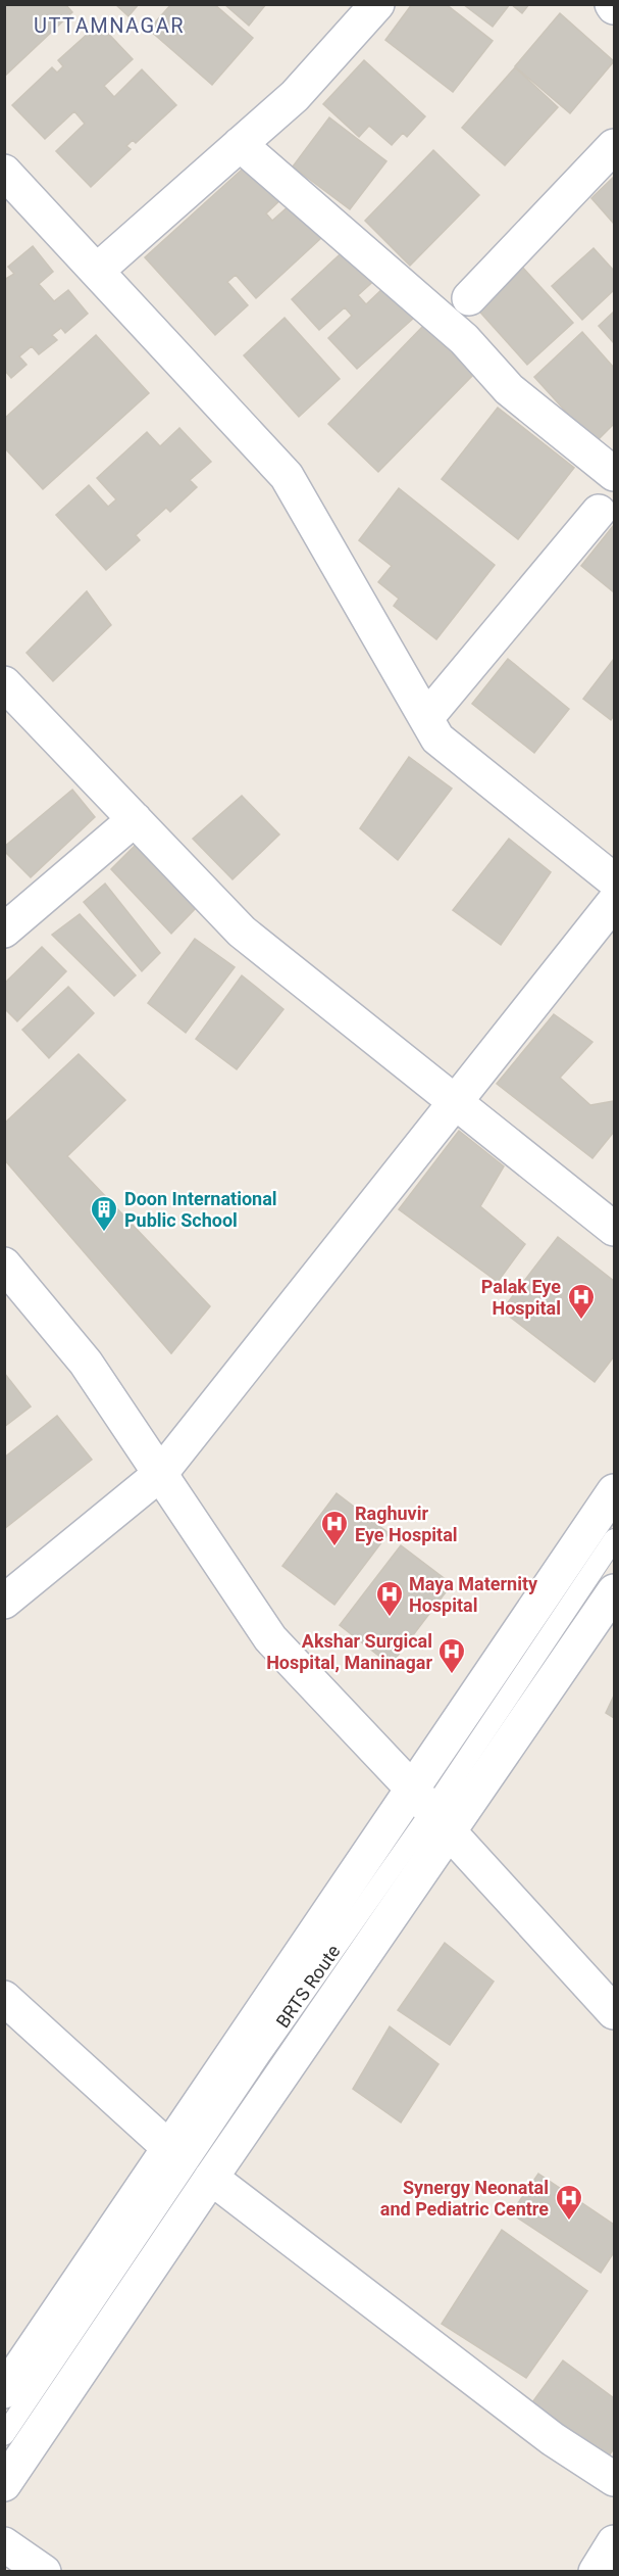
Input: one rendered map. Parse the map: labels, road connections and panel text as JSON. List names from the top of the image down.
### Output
{
  "streets": {
    "lane": ["BRTS Route"]
  },
  "districts": ["UTTAMNAGAR"],
  "places": {
    "building": ["Doon International Public School"],
    "hospital": [
      "Palak Eye Hospital",
      "Raghuvir Eye Hospital",
      "Maya Maternity Hospital",
      "Akshar Surgical Hospital, Maninagar",
      "Synergy Neonatal and Pediatric Centre"
    ]
  }
}
